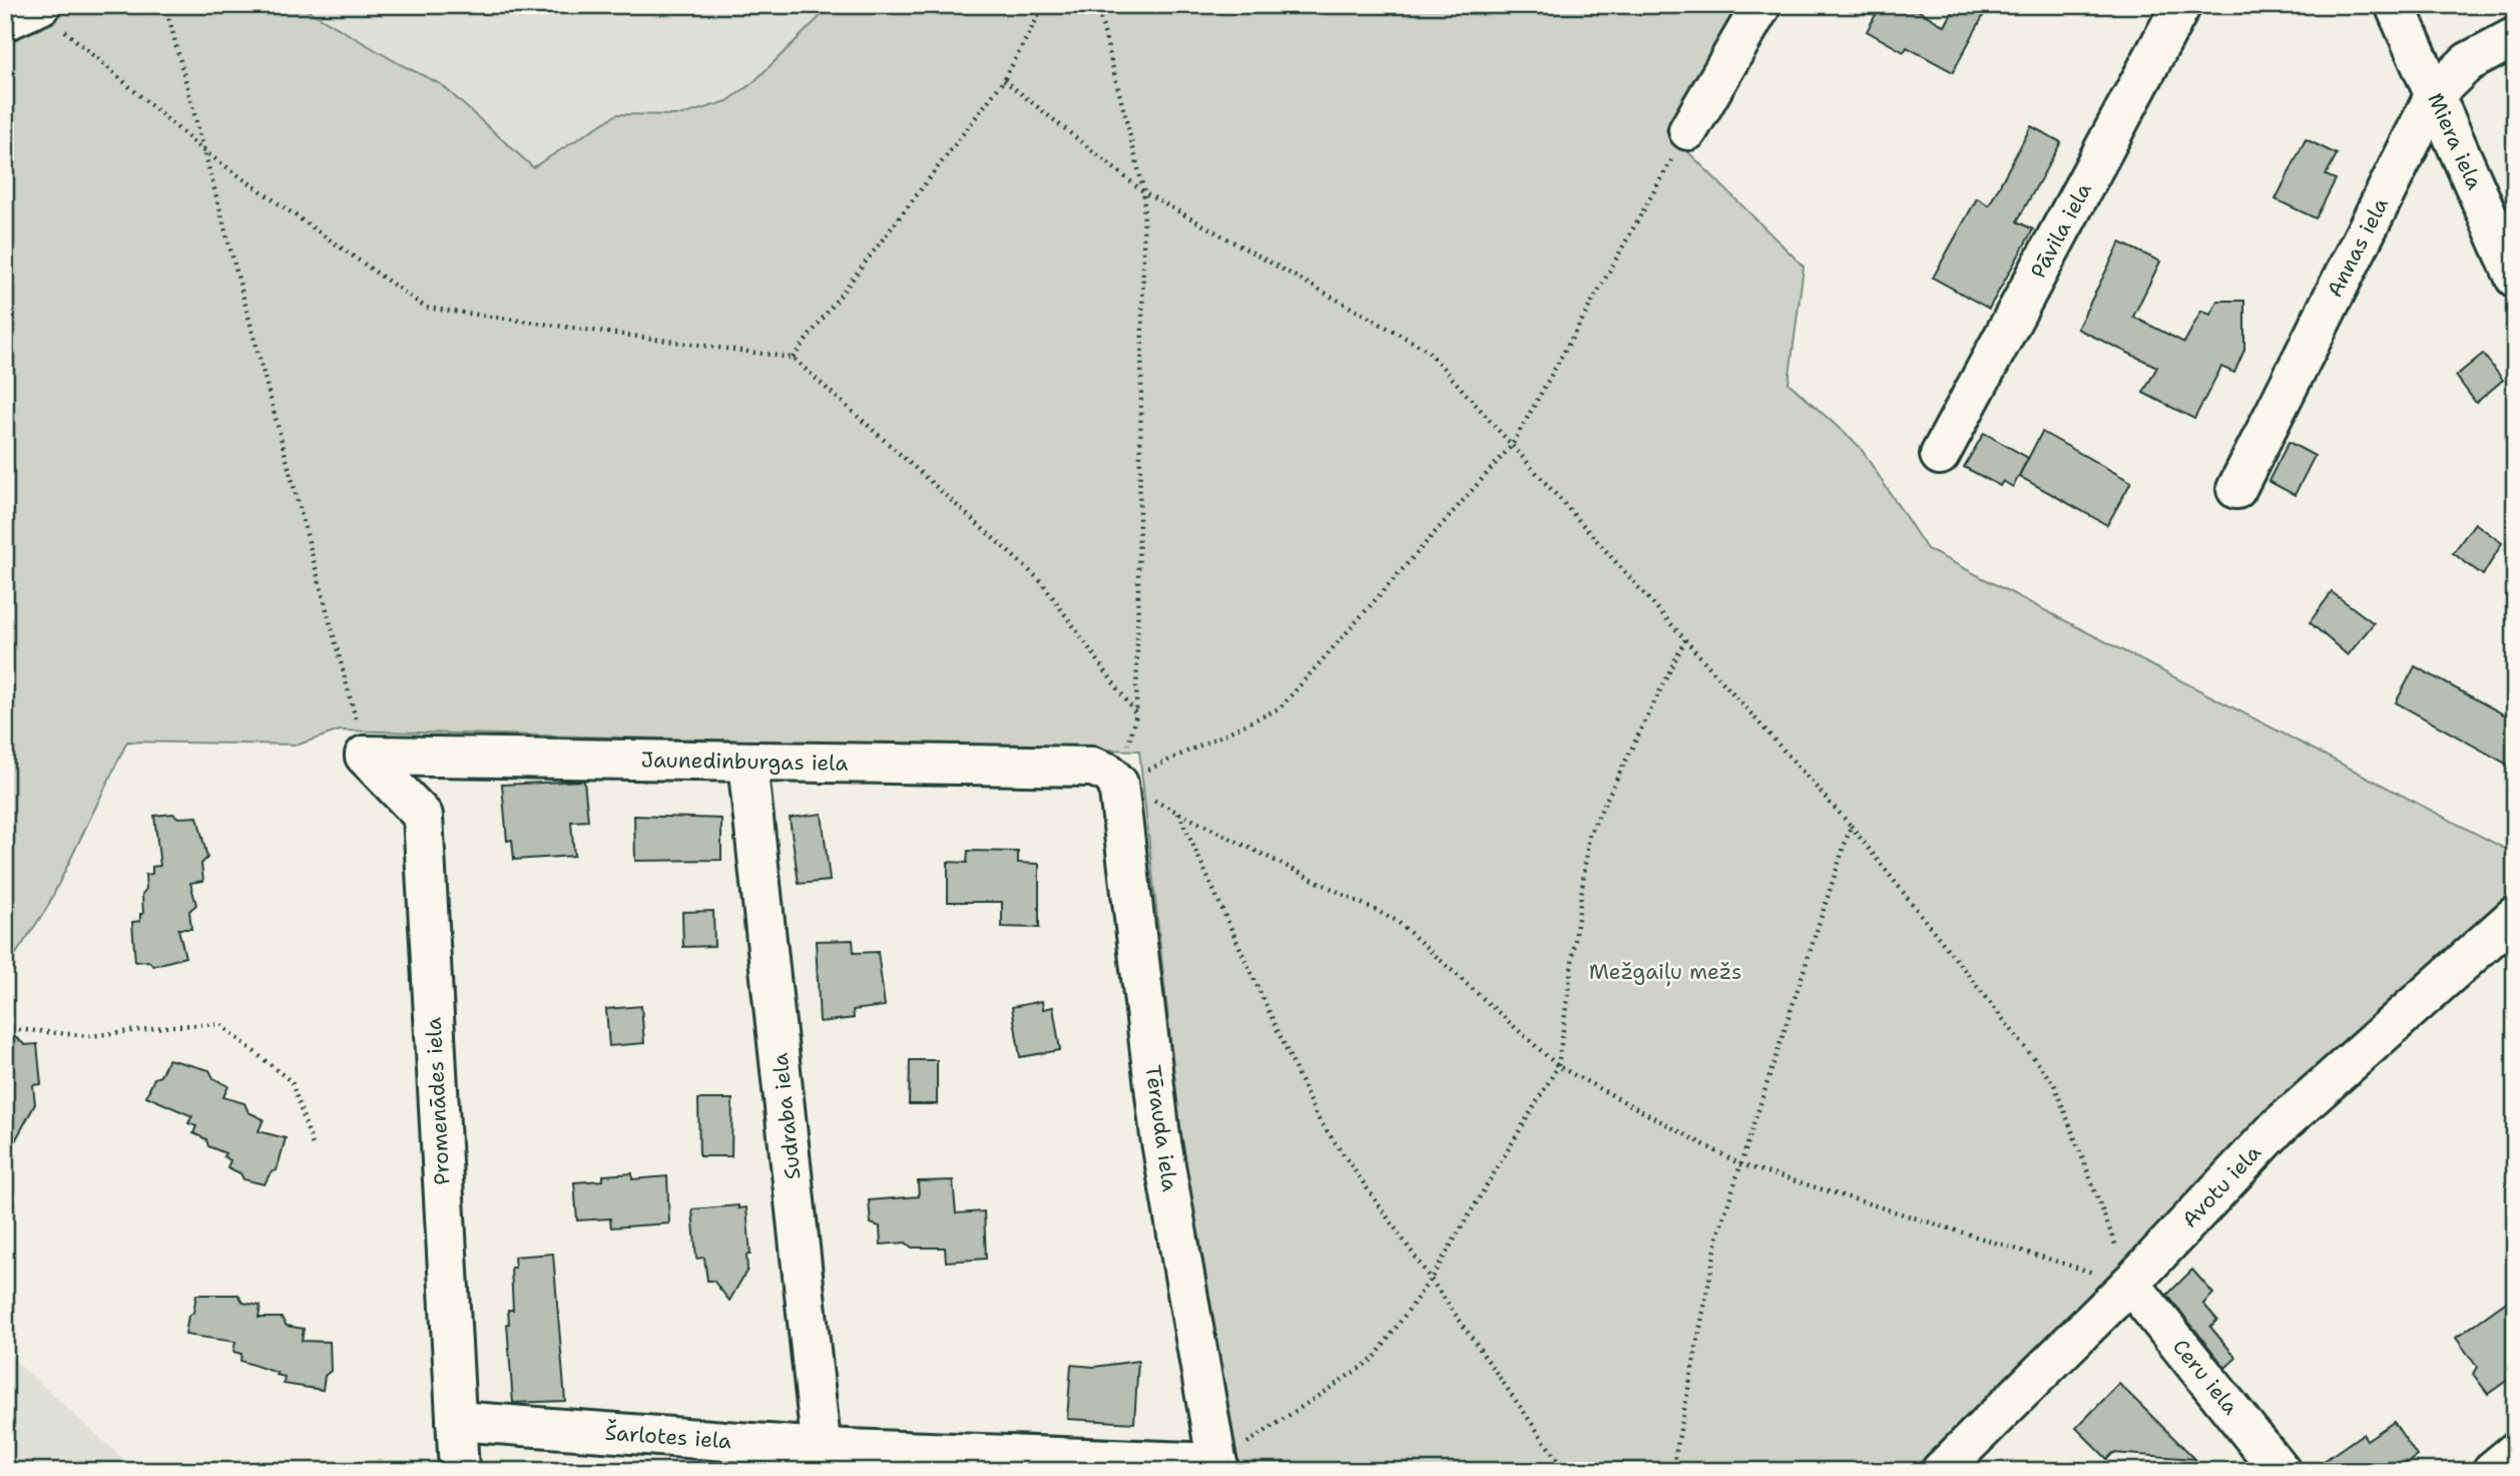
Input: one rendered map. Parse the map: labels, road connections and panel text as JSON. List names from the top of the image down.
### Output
{
  "streets": {
    "street": [
      "Miera iela",
      "Pāvila iela",
      "Annas iela",
      "Jaunedinburgas iela",
      "Promenādes iela",
      "Sudraba iela",
      "Tērauda iela",
      "Avotu iela",
      "Ceru iela",
      "Šarlotes iela"
    ]
  },
  "crossings": [
    ["Miera iela", "Annas iela"],
    ["Jaunedinburgas iela", "Promenādes iela"],
    ["Jaunedinburgas iela", "Sudraba iela"],
    ["Jaunedinburgas iela", "Tērauda iela"],
    ["Promenādes iela", "Šarlotes iela"],
    ["Sudraba iela", "Šarlotes iela"],
    ["Tērauda iela", "Šarlotes iela"],
    ["Avotu iela", "Ceru iela"]
  ],
  "parks": ["Mežgaiļu mežs"]
}
